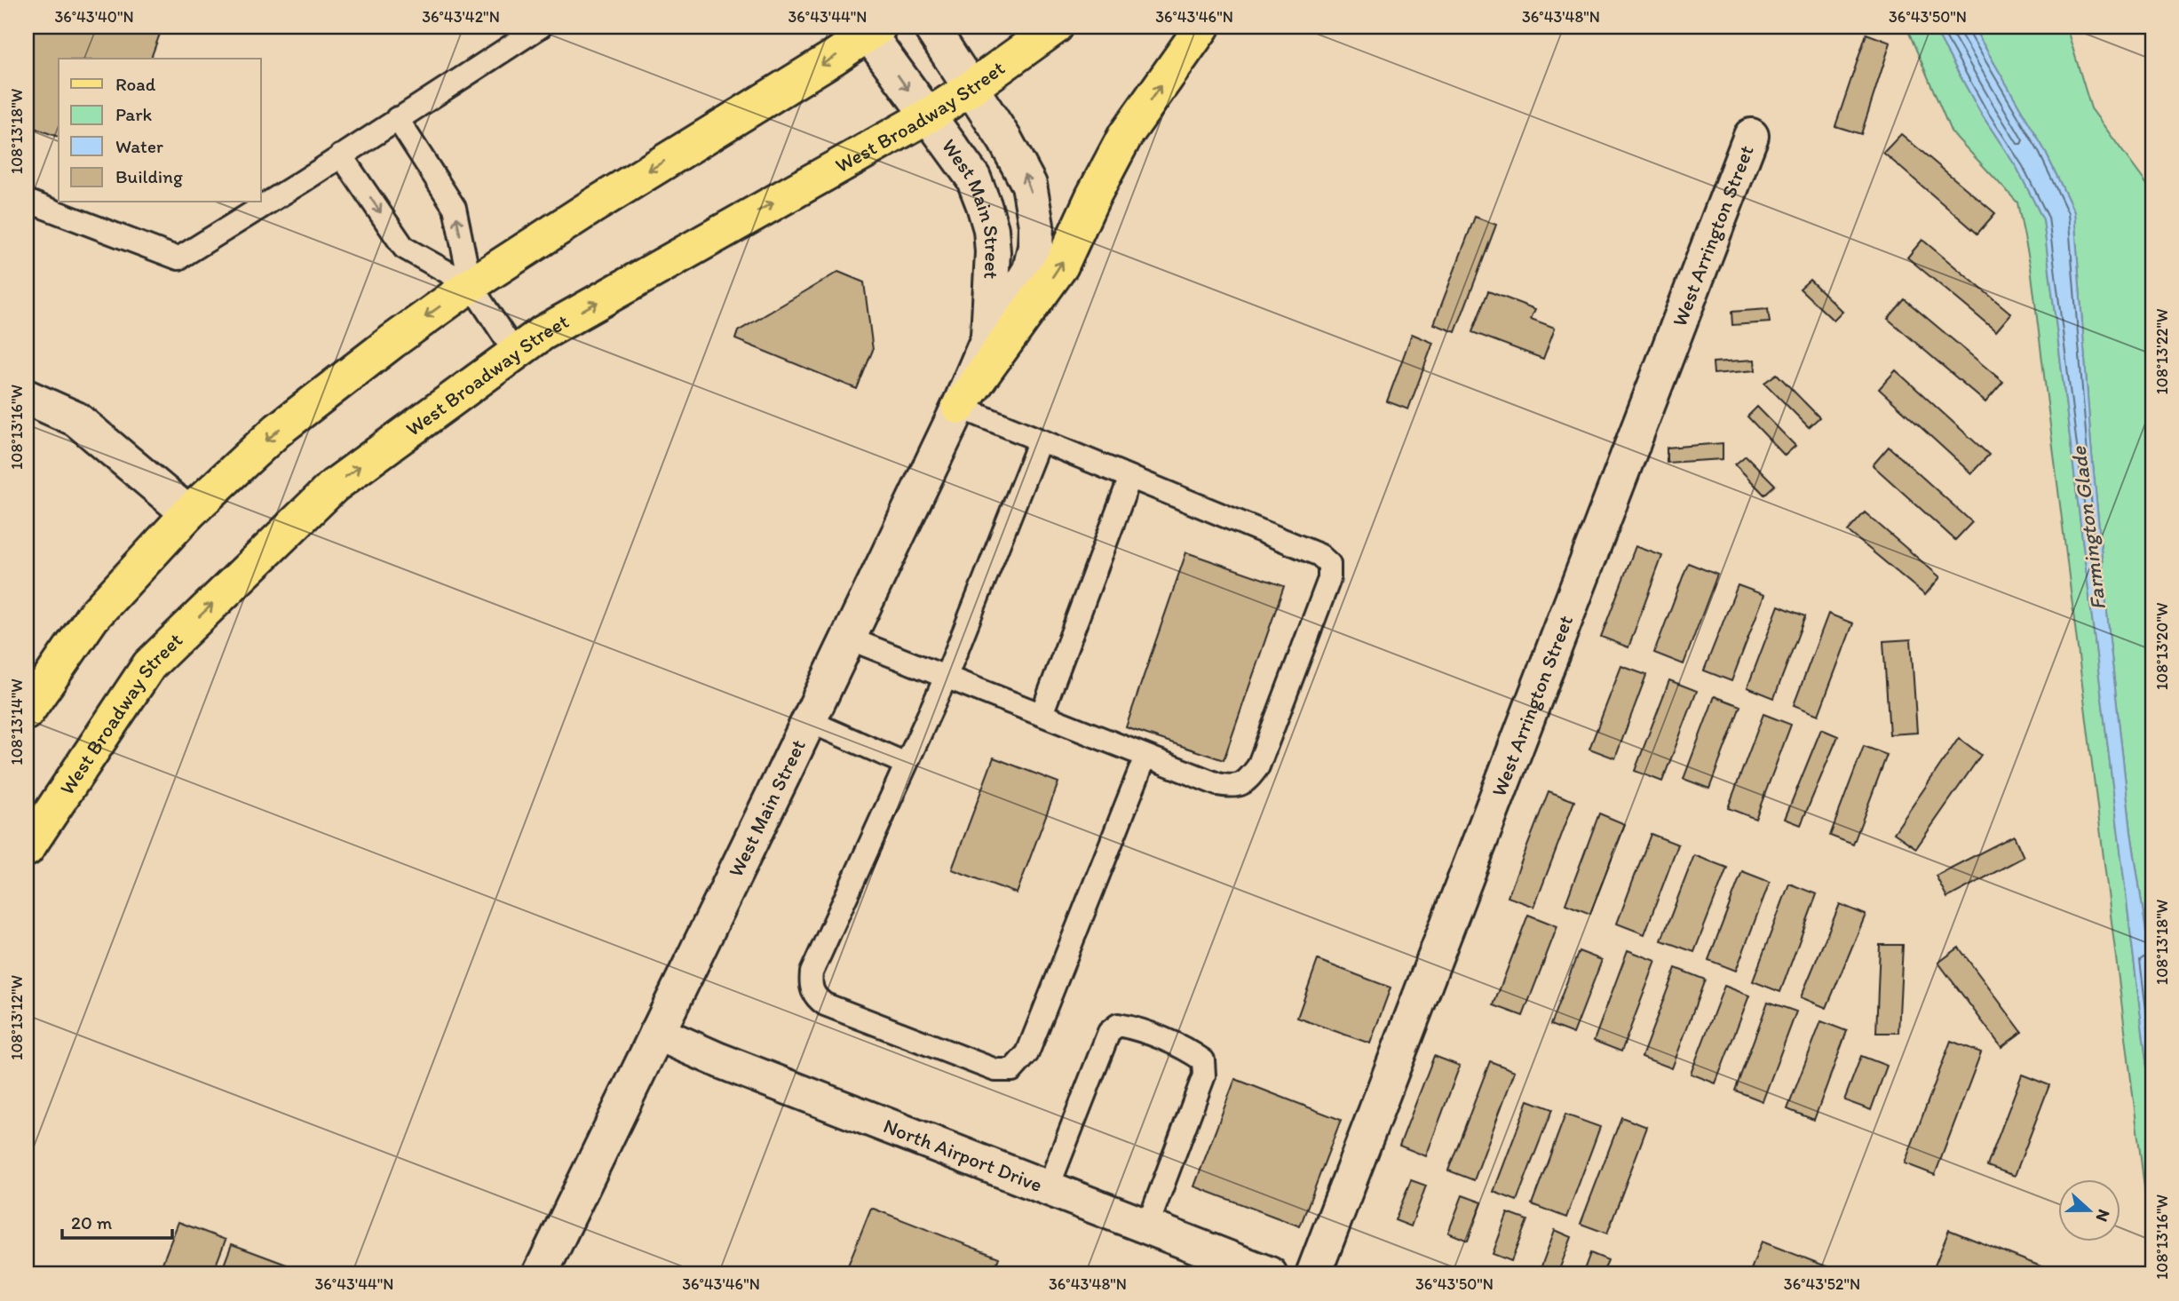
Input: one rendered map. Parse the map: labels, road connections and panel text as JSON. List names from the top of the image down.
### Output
{
  "streets": {
    "main road": [
      "West Broadway Street",
      "West Main Street",
      "West Arrington Street",
      "North Airport Drive"
    ]
  },
  "crossings": [
    ["West Broadway Street", "West Main Street"],
    ["West Main Street", "North Airport Drive"]
  ],
  "water": ["Farmington Glade"],
  "legend": [
    "Road",
    "Park",
    "Water",
    "Building"
  ],
  "scale_bar": "20 m",
  "north": "right",
  "coordinates": [
    "36°43'40\"N",
    "36°43'42\"N",
    "36°43'44\"N",
    "36°43'46\"N",
    "36°43'48\"N",
    "36°43'50\"N",
    "108°13'18\"W",
    "108°13'22\"W",
    "108°13'16\"W",
    "108°13'20\"W",
    "108°13'14\"W",
    "108°13'12\"W",
    "36°43'52\"N"
  ]
}
